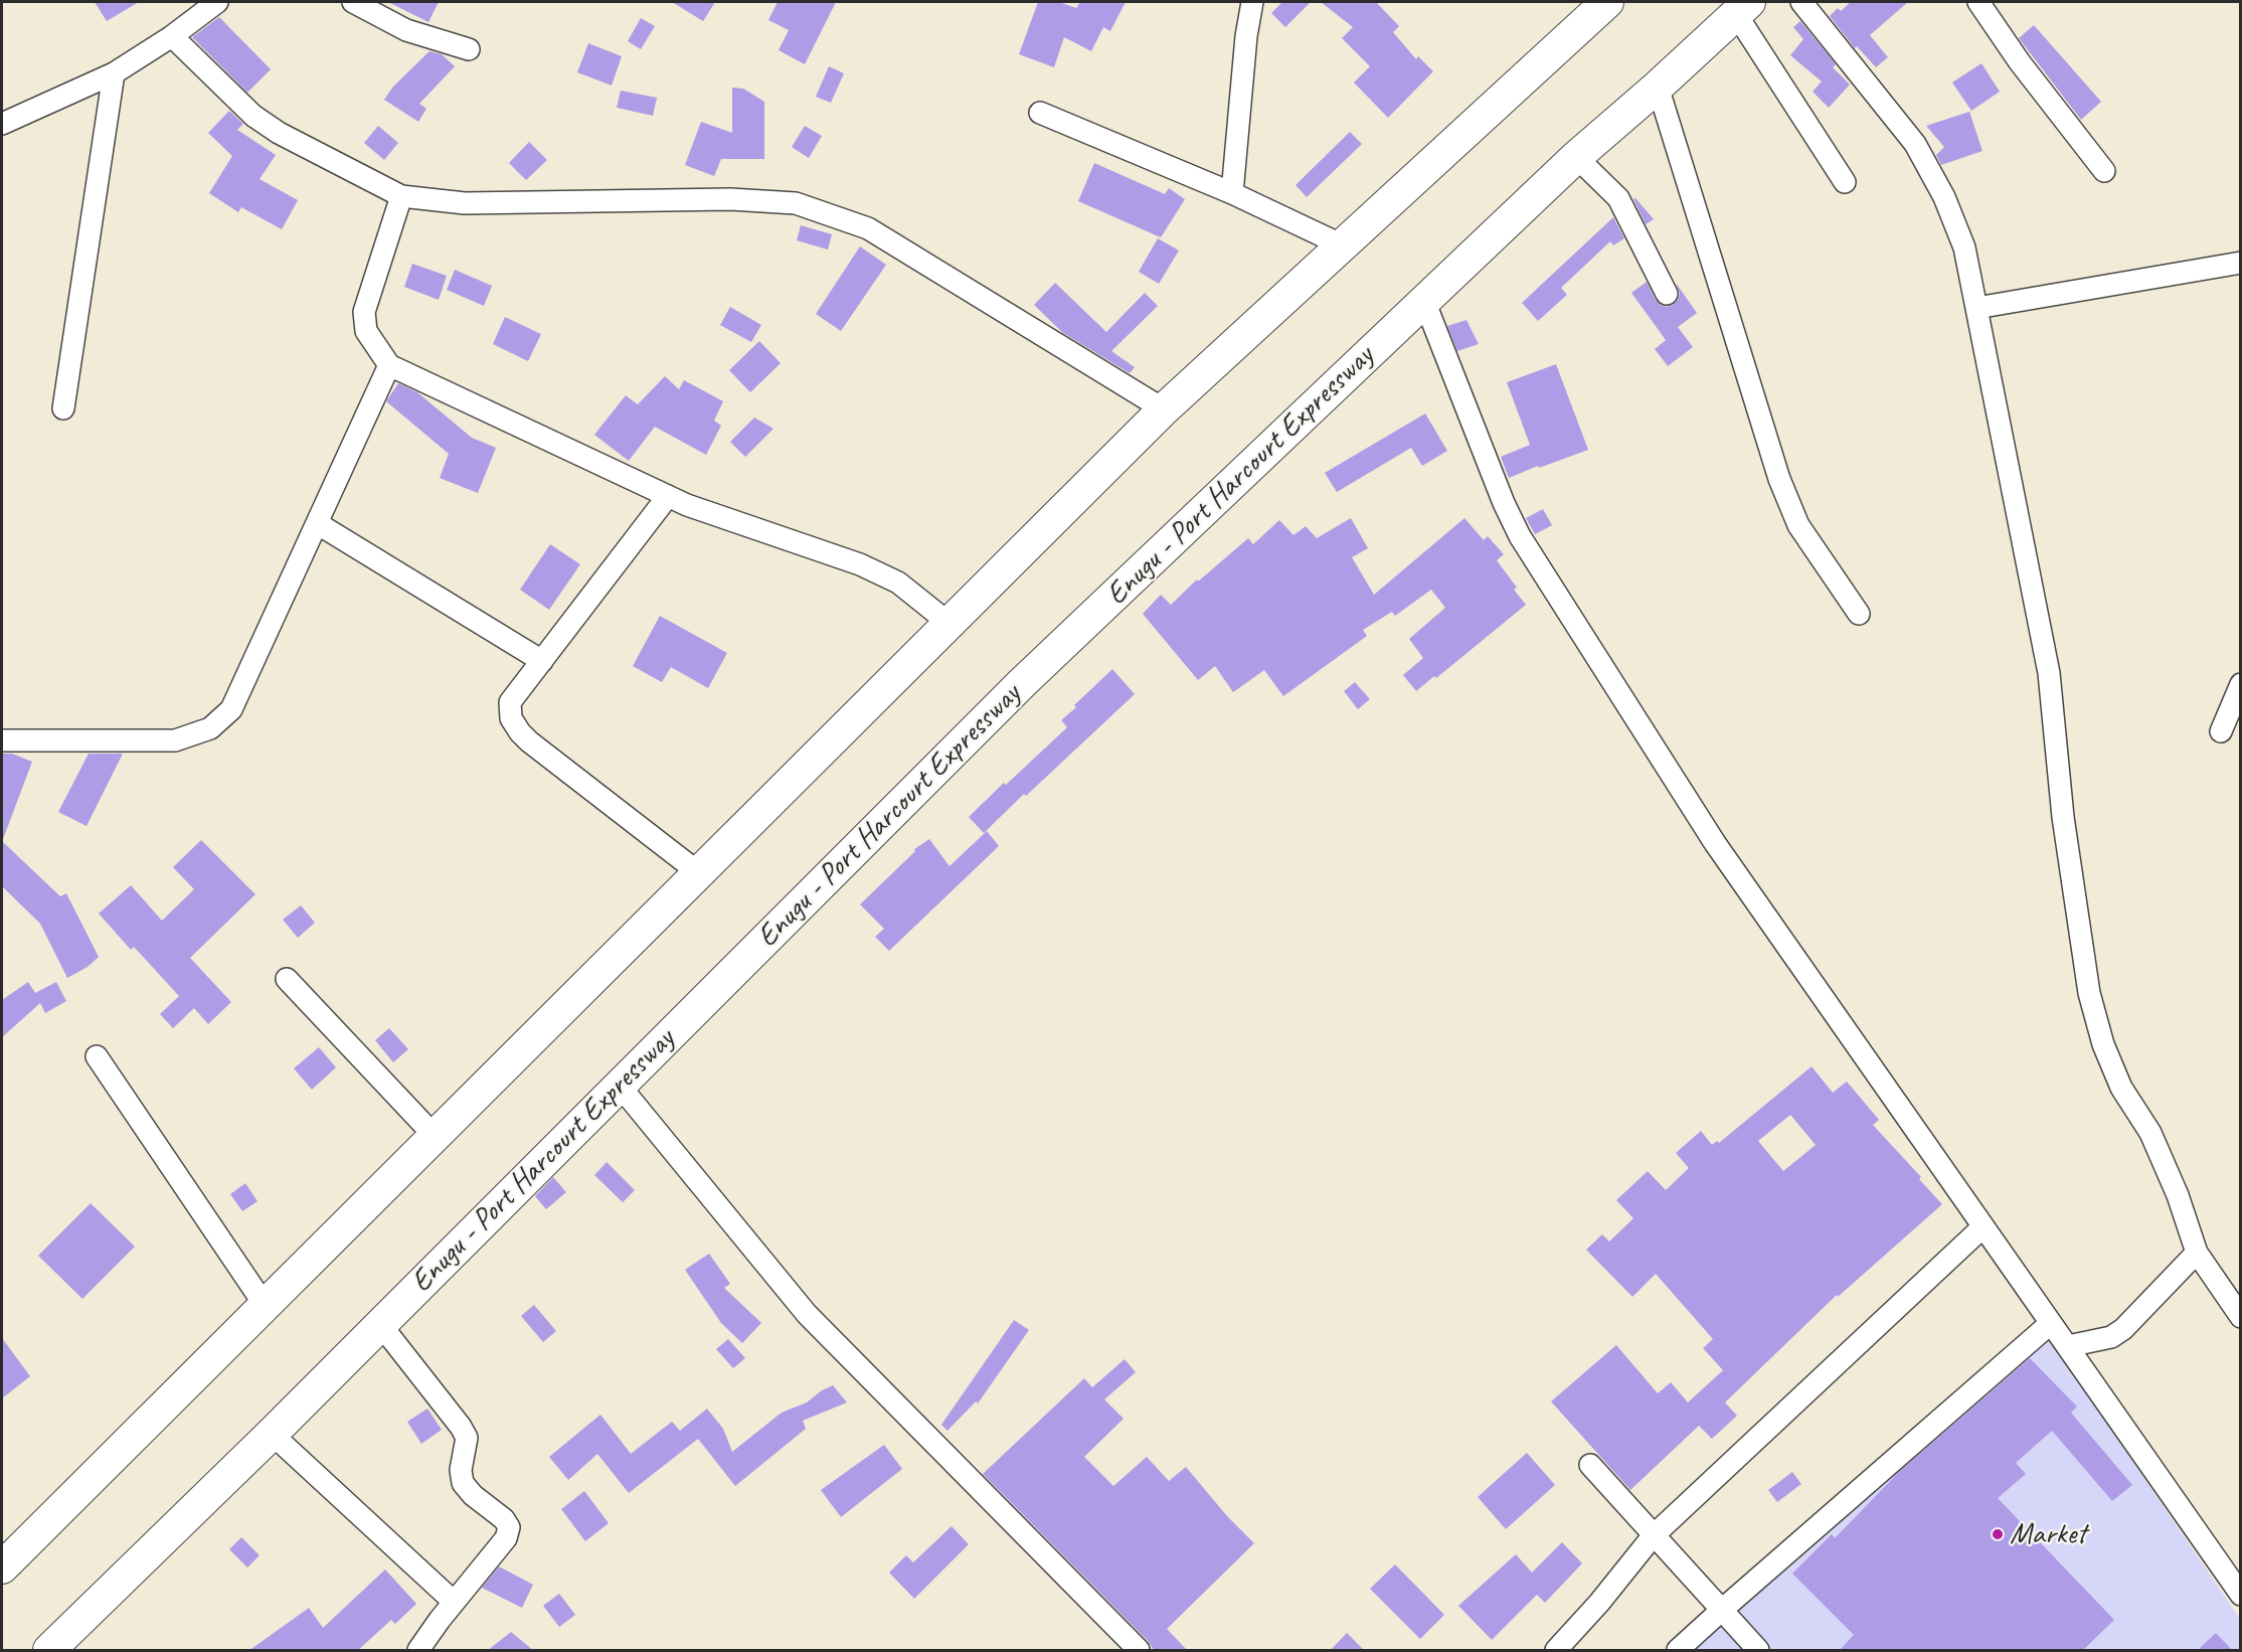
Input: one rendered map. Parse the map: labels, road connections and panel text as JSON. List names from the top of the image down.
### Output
{
  "streets": {
    "highway": ["Enugu - Port Harcourt Expressway"]
  },
  "places": ["Market"]
}
